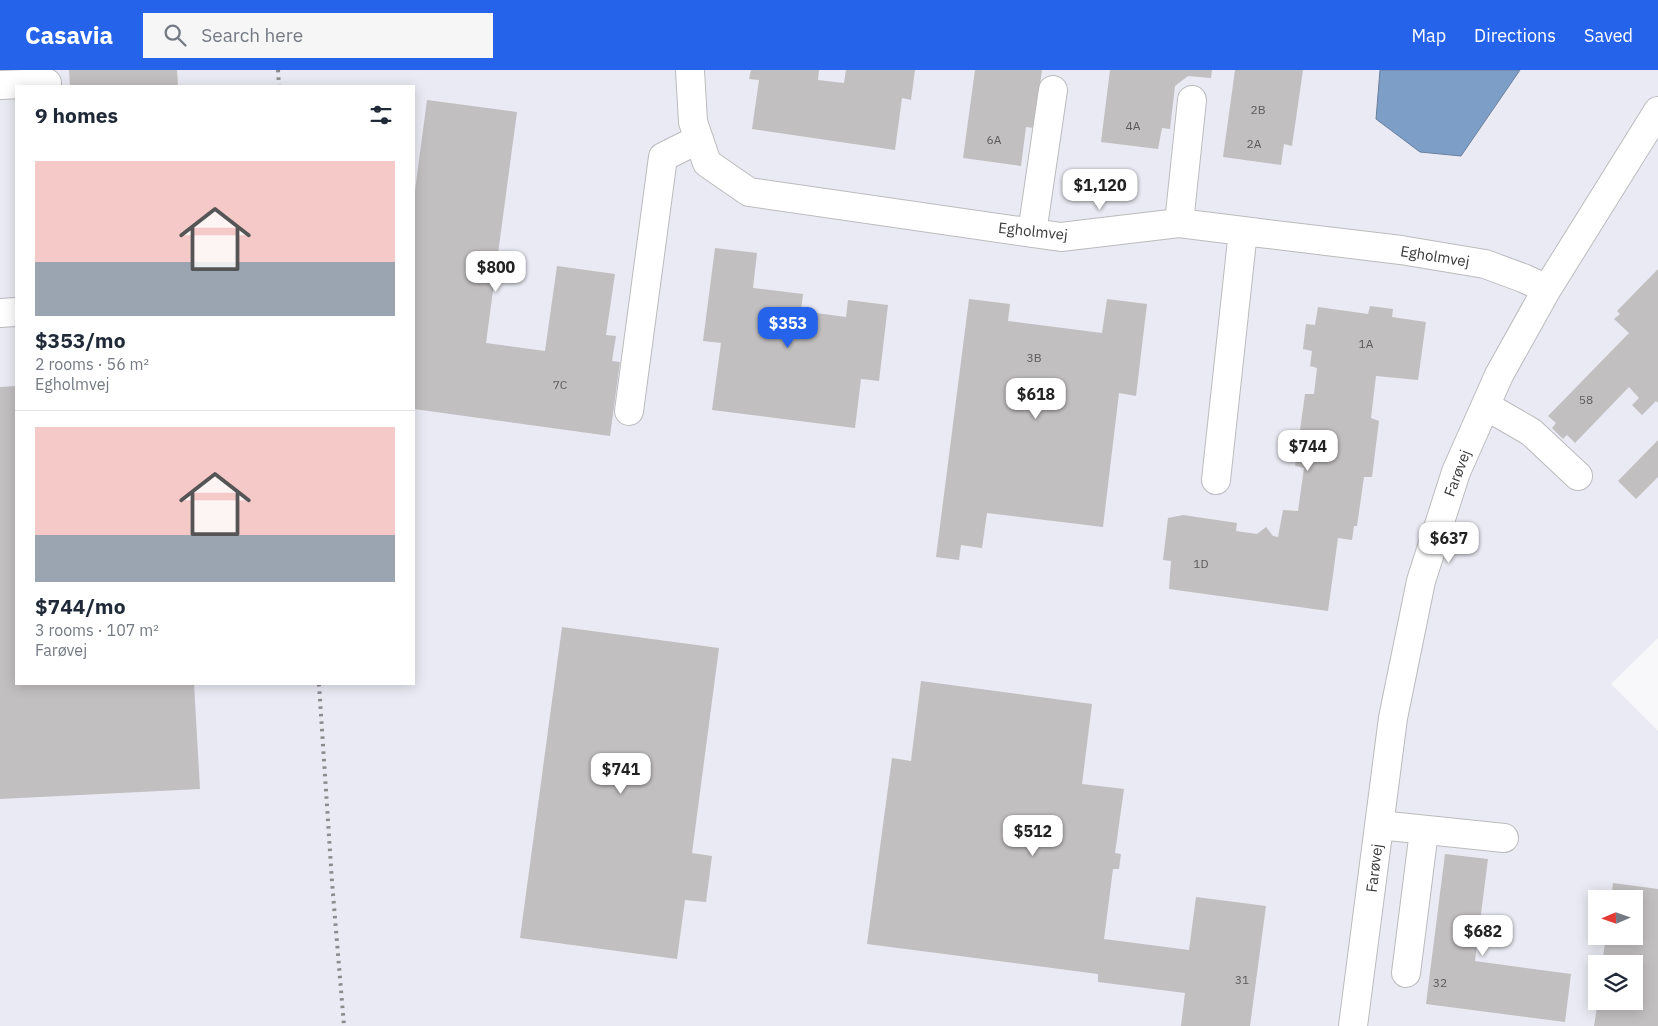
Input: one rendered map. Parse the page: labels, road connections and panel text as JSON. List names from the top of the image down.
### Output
{
  "streets": {
    "street": ["Egholmvej", "Farøvej"]
  },
  "crossings": [
    ["Egholmvej", "Farøvej"]
  ],
  "house_numbers": [
    "2B",
    "4A",
    "6A",
    "2A",
    "1A",
    "3B",
    "7C",
    "58",
    "1D",
    "31",
    "32"
  ],
  "north": "left",
  "page": {
    "header": "Casavia",
    "search": "Search here",
    "nav": ["Map", "Directions", "Saved"],
    "heading": "9 homes",
    "list": [
      {
        "name": "$353/mo",
        "note": "2 rooms · 56 m² · Egholmvej"
      },
      {
        "name": "$744/mo",
        "note": "3 rooms · 107 m² · Farøvej"
      }
    ],
    "price": [
      "$1,120",
      "$800",
      "$353",
      "$618",
      "$744",
      "$637",
      "$741",
      "$512",
      "$682"
    ]
  }
}
